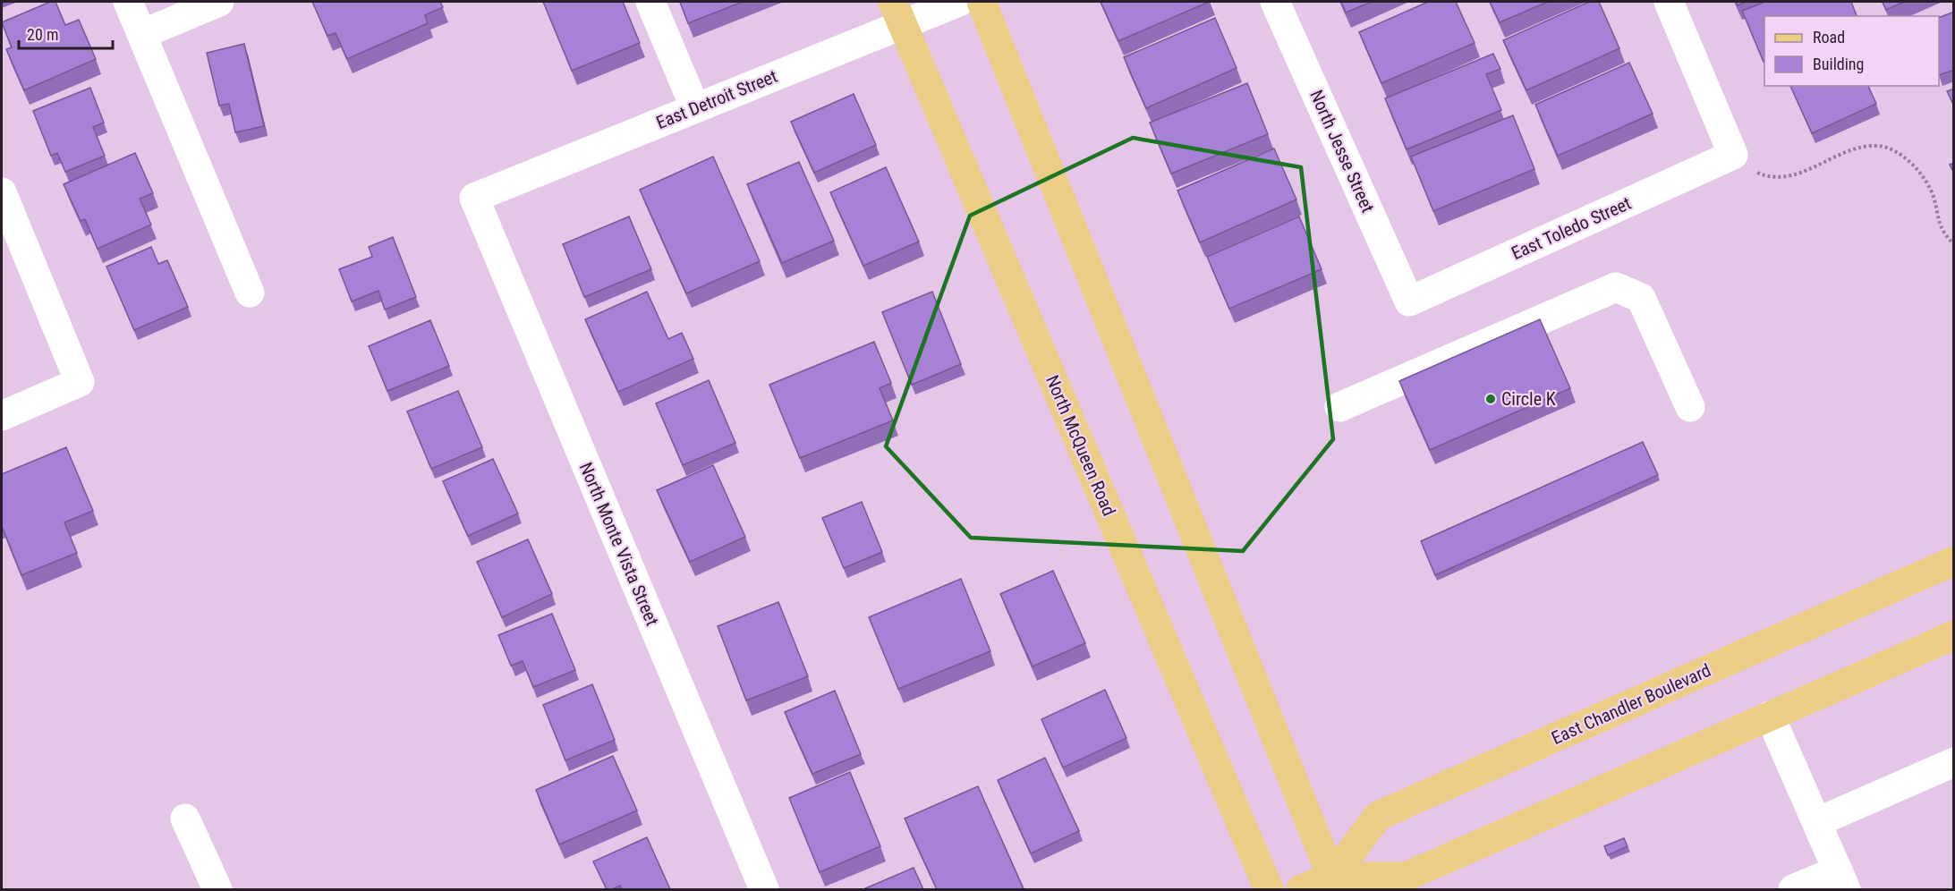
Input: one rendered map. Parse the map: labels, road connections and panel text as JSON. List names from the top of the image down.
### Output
{
  "streets": {
    "main road": ["North McQueen Road", "East Chandler Boulevard"],
    "street": [
      "East Detroit Street",
      "North Jesse Street",
      "East Toledo Street",
      "North Monte Vista Street"
    ]
  },
  "crossings": [
    ["East Detroit Street", "North McQueen Road"],
    ["East Detroit Street", "North Monte Vista Street"],
    ["North Jesse Street", "East Toledo Street"]
  ],
  "places": ["Circle K"],
  "legend": ["Road", "Building"],
  "scale_bar": "20 m"
}
